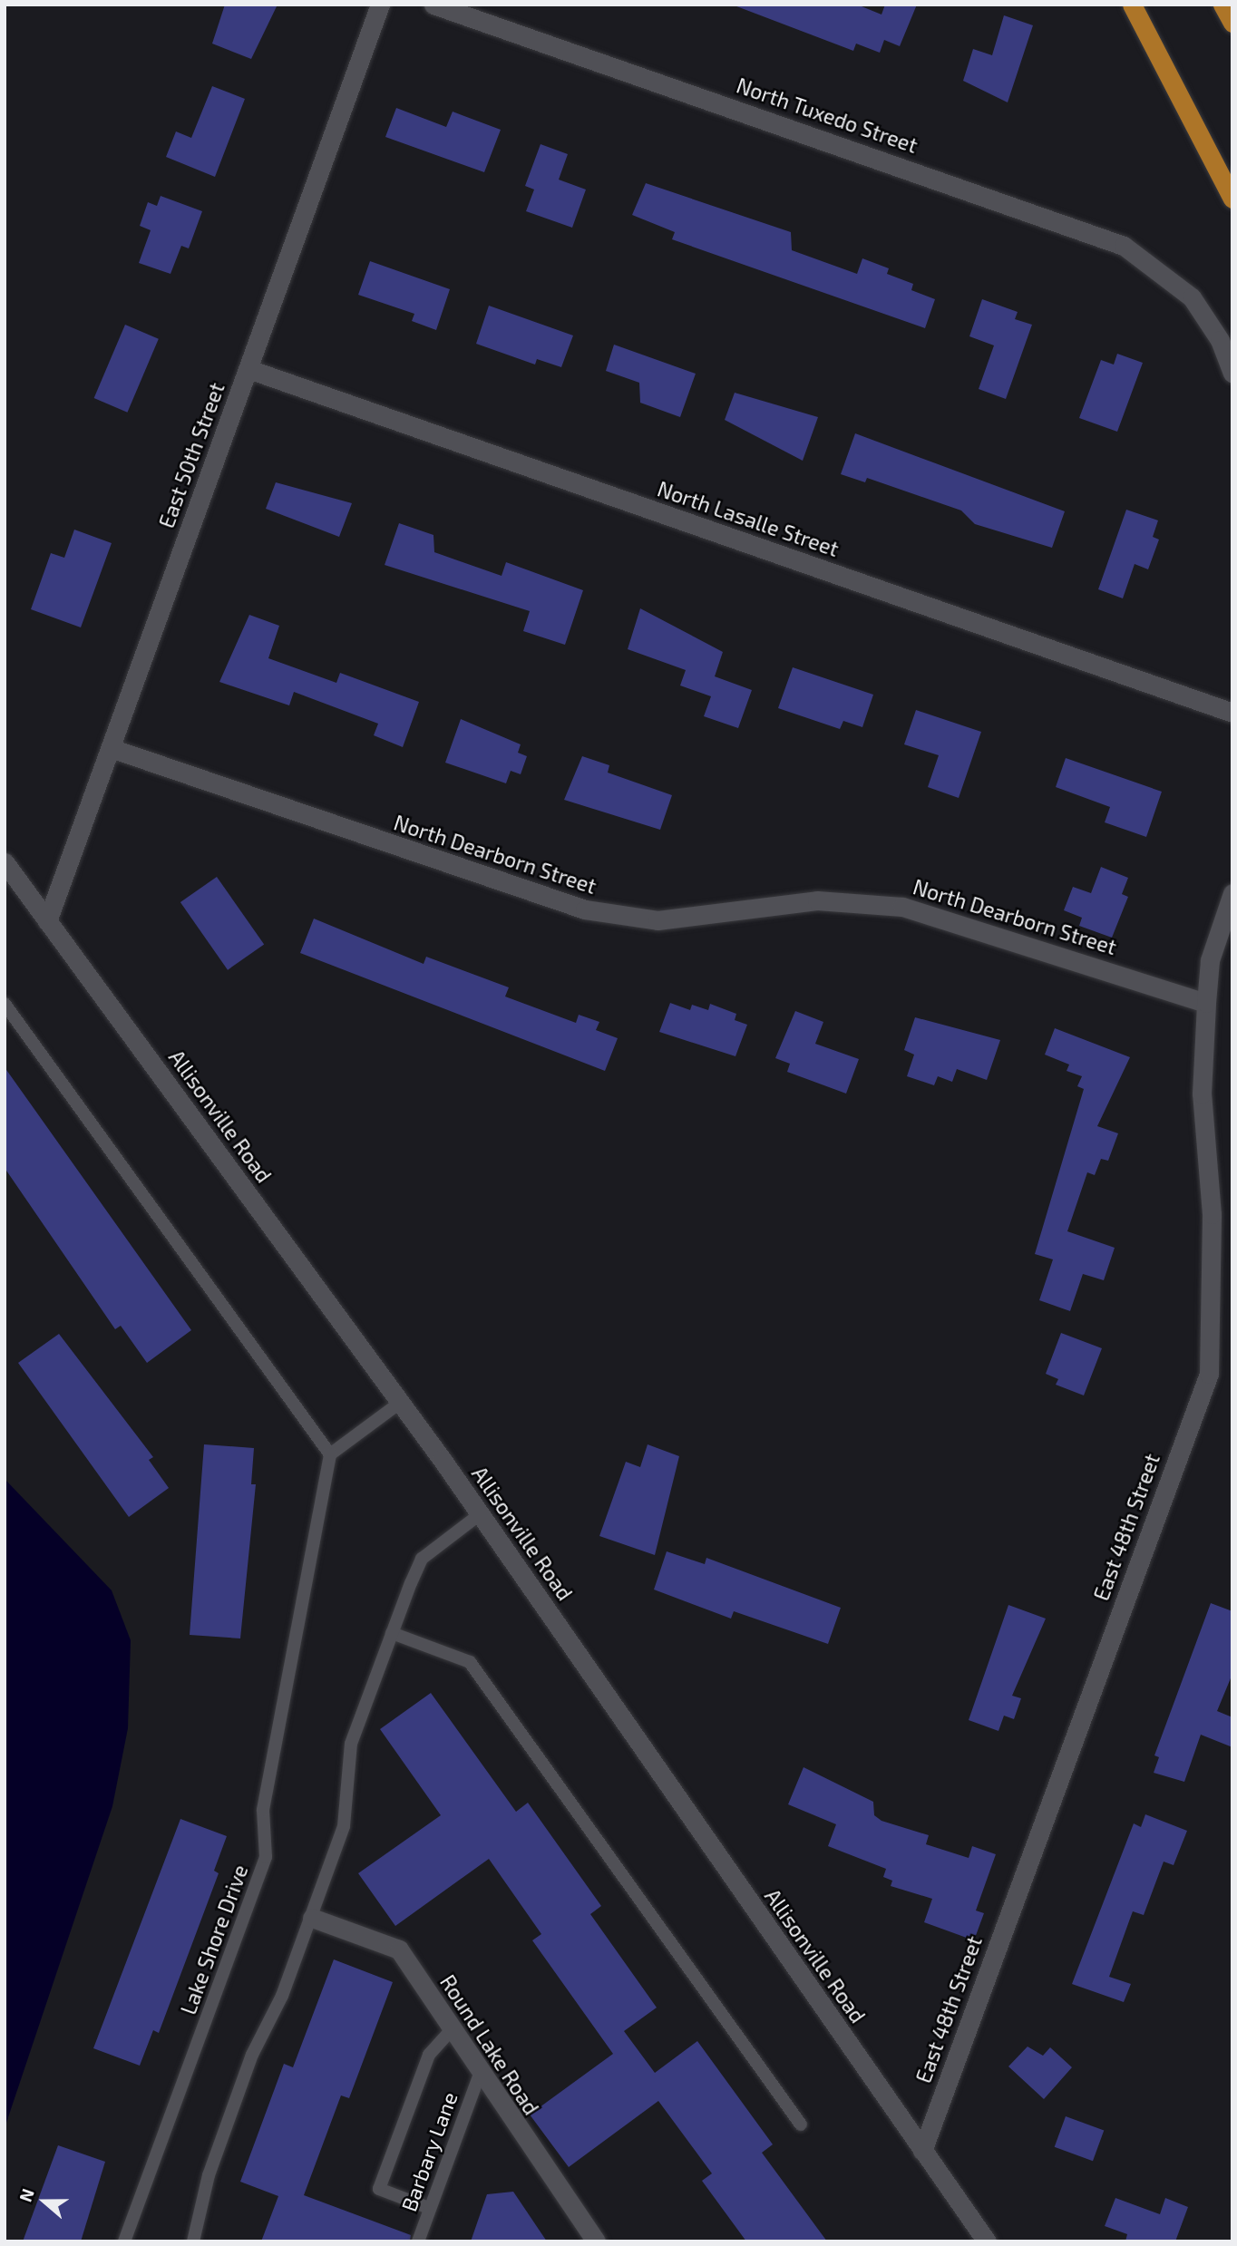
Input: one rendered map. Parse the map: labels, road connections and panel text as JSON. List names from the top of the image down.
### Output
{
  "streets": {
    "street": [
      "North Tuxedo Street",
      "East 50th Street",
      "North Lasalle Street",
      "North Dearborn Street",
      "Allisonville Road",
      "East 48th Street",
      "Round Lake Road"
    ],
    "lane": ["Lake Shore Drive", "Barbary Lane"]
  },
  "crossings": [
    ["East 50th Street", "North Lasalle Street"],
    ["East 50th Street", "North Dearborn Street"],
    ["East 50th Street", "Allisonville Road"],
    ["North Dearborn Street", "East 48th Street"],
    ["Allisonville Road", "East 48th Street"],
    ["Round Lake Road", "Barbary Lane"]
  ],
  "north": "left"
}
